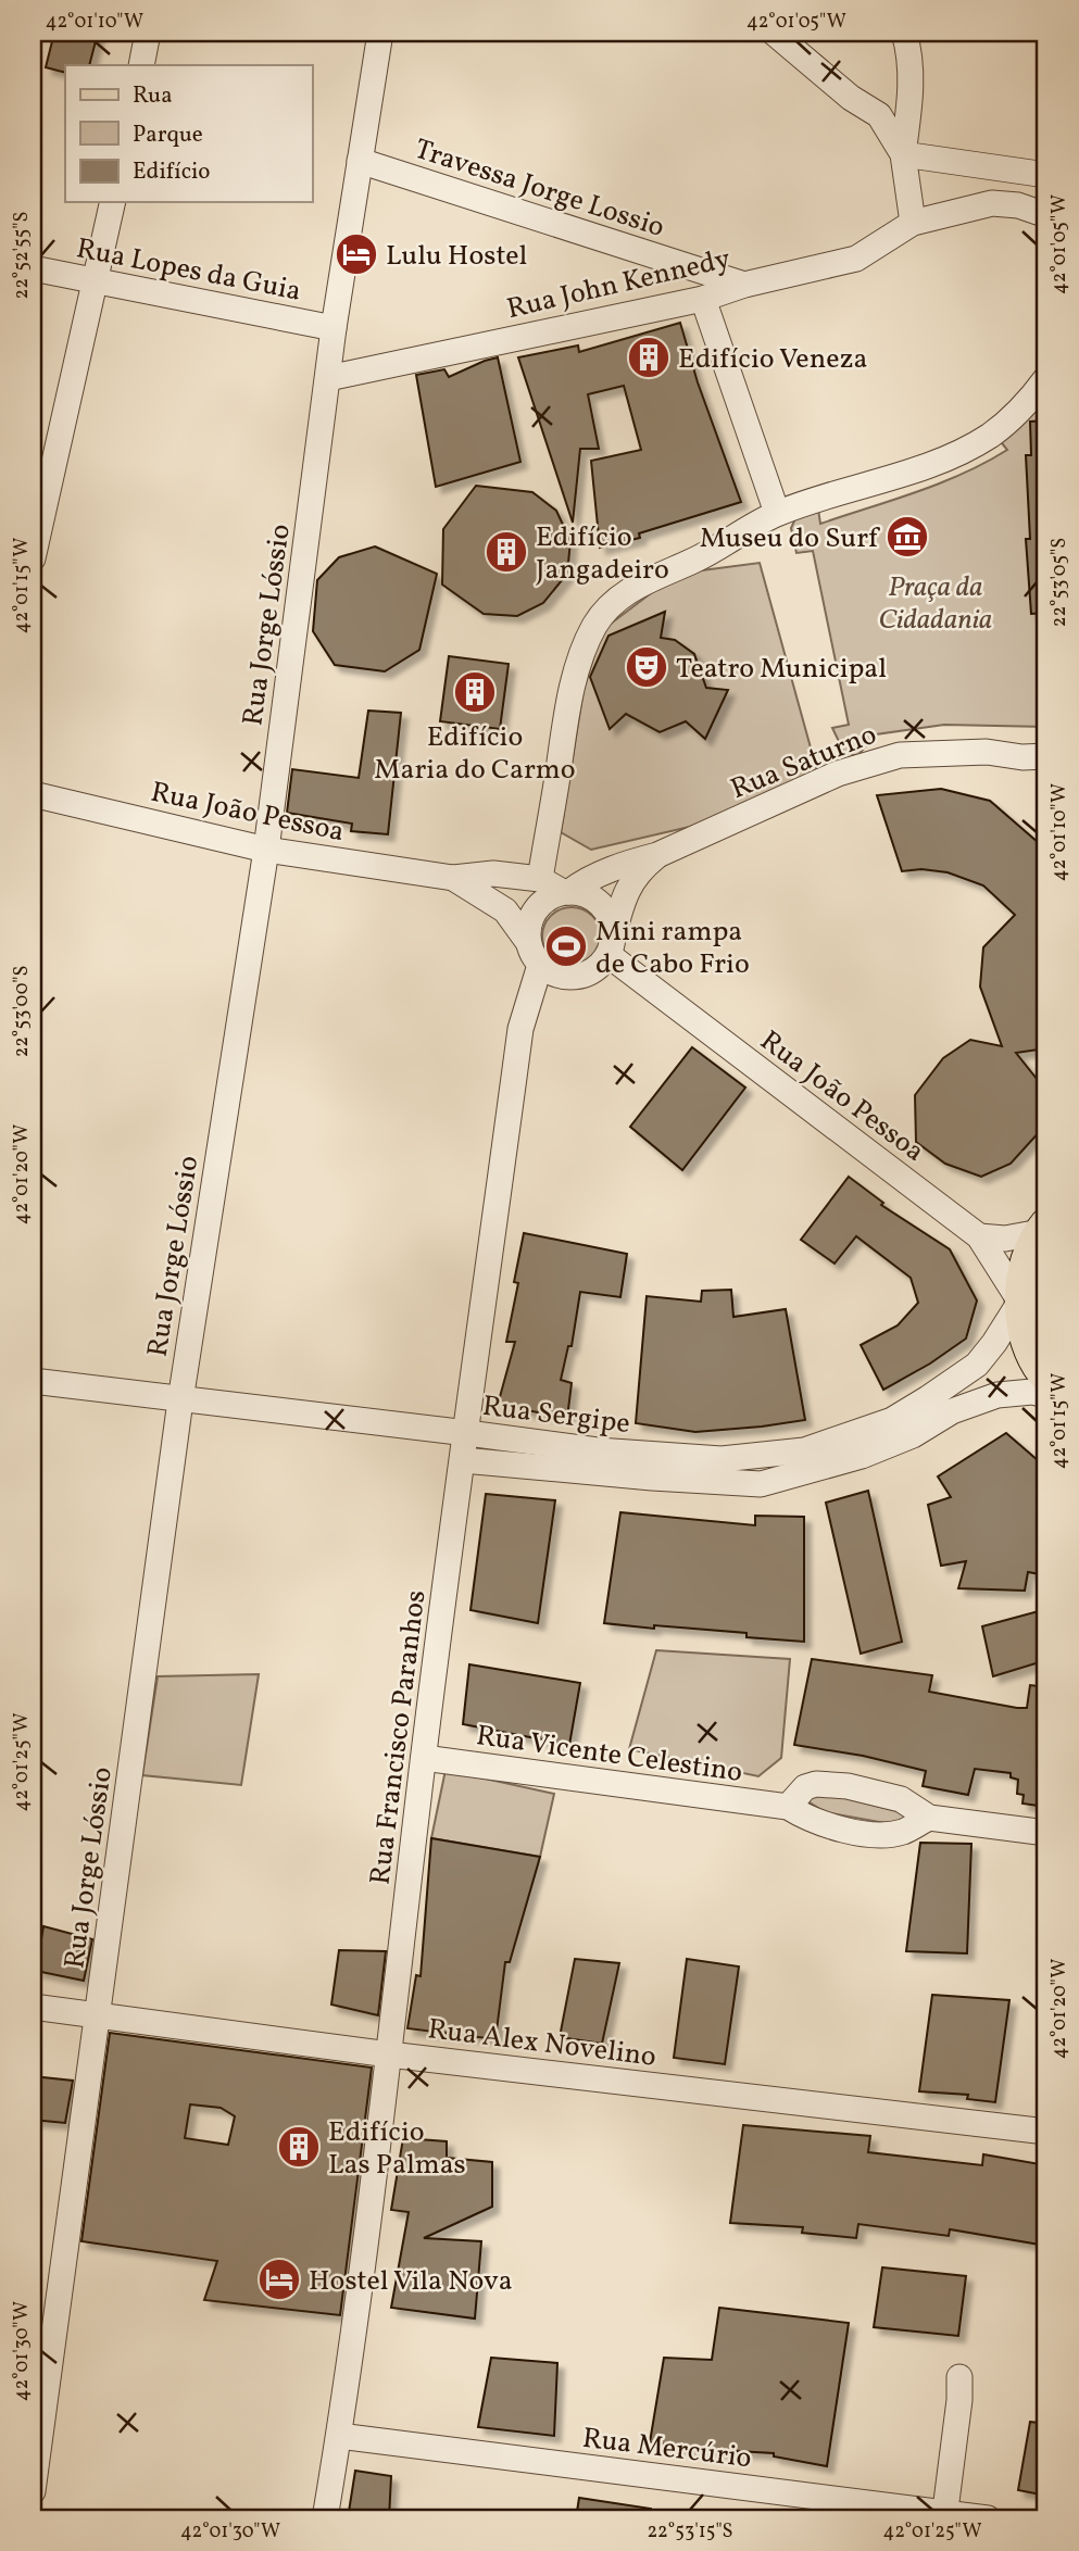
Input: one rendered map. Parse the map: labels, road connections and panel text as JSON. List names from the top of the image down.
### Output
{
  "streets": {
    "street": [
      "Travessa Jorge Lossio",
      "Rua Lopes da Guia",
      "Rua John Kennedy",
      "Rua Jorge Lóssio",
      "Rua Saturno",
      "Rua João Pessoa",
      "Rua Sergipe",
      "Rua Francisco Paranhos",
      "Rua Vicente Celestino",
      "Rua Alex Novelino",
      "Rua Mercúrio"
    ]
  },
  "crossings": [
    ["Travessa Jorge Lossio", "Rua John Kennedy"],
    ["Travessa Jorge Lossio", "Rua Jorge Lóssio"],
    ["Rua Lopes da Guia", "Rua Jorge Lóssio"],
    ["Rua John Kennedy", "Rua Jorge Lóssio"],
    ["Rua Jorge Lóssio", "Rua João Pessoa"],
    ["Rua Jorge Lóssio", "Rua Sergipe"],
    ["Rua Jorge Lóssio", "Rua Alex Novelino"],
    ["Rua Saturno", "Rua João Pessoa"],
    ["Rua Saturno", "Rua Francisco Paranhos"],
    ["Rua João Pessoa", "Rua Sergipe"],
    ["Rua João Pessoa", "Rua Francisco Paranhos"],
    ["Rua Sergipe", "Rua Francisco Paranhos"],
    ["Rua Francisco Paranhos", "Rua Vicente Celestino"],
    ["Rua Francisco Paranhos", "Rua Alex Novelino"],
    ["Rua Francisco Paranhos", "Rua Mercúrio"]
  ],
  "parks": ["Praça da Cidadania"],
  "places": {
    "hotel": ["Lulu Hostel", "Hostel Vila Nova"],
    "building": [
      "Edifício Veneza",
      "Edifício Jangadeiro",
      "Edifício Maria do Carmo",
      "Edifício Las Palmas"
    ],
    "museum": ["Museu do Surf"],
    "theatre": ["Teatro Municipal"],
    "sports": ["Mini rampa de Cabo Frio"]
  },
  "legend": ["Rua", "Parque", "Edifício"],
  "coordinates": [
    "42°01'10\"W",
    "42°01'05\"W",
    "22°52'55\"S",
    "22°53'05\"S",
    "42°01'15\"W",
    "22°53'00\"S",
    "42°01'20\"W",
    "42°01'25\"W",
    "42°01'30\"W",
    "22°53'15\"S"
  ]
}
